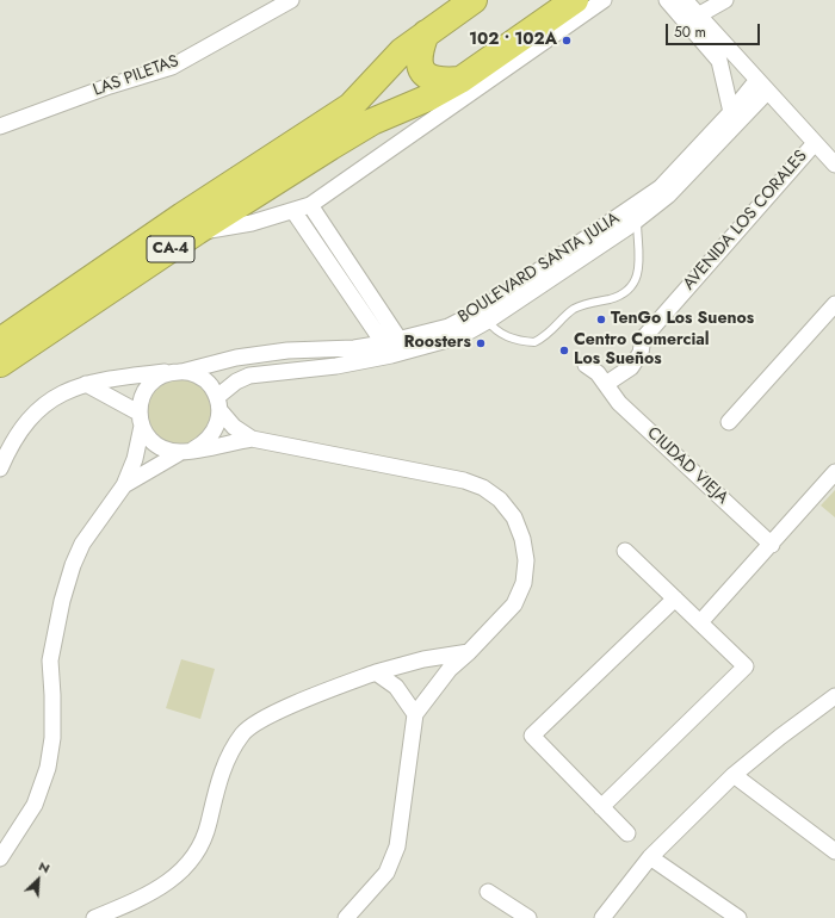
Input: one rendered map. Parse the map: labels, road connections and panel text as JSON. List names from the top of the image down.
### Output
{
  "streets": {
    "highway": ["CA-4"],
    "street": [
      "LAS PILETAS",
      "AVENIDA LOS CORALES",
      "BOULEVARD SANTA JULIA",
      "CIUDAD VIEJA"
    ]
  },
  "crossings": [
    ["AVENIDA LOS CORALES", "CIUDAD VIEJA"]
  ],
  "places": [
    "102 • 102A",
    "TenGo Los Suenos",
    "Roosters",
    "Centro Comercial Los Sueños"
  ],
  "scale_bar": "50 m",
  "north": "top right"
}
